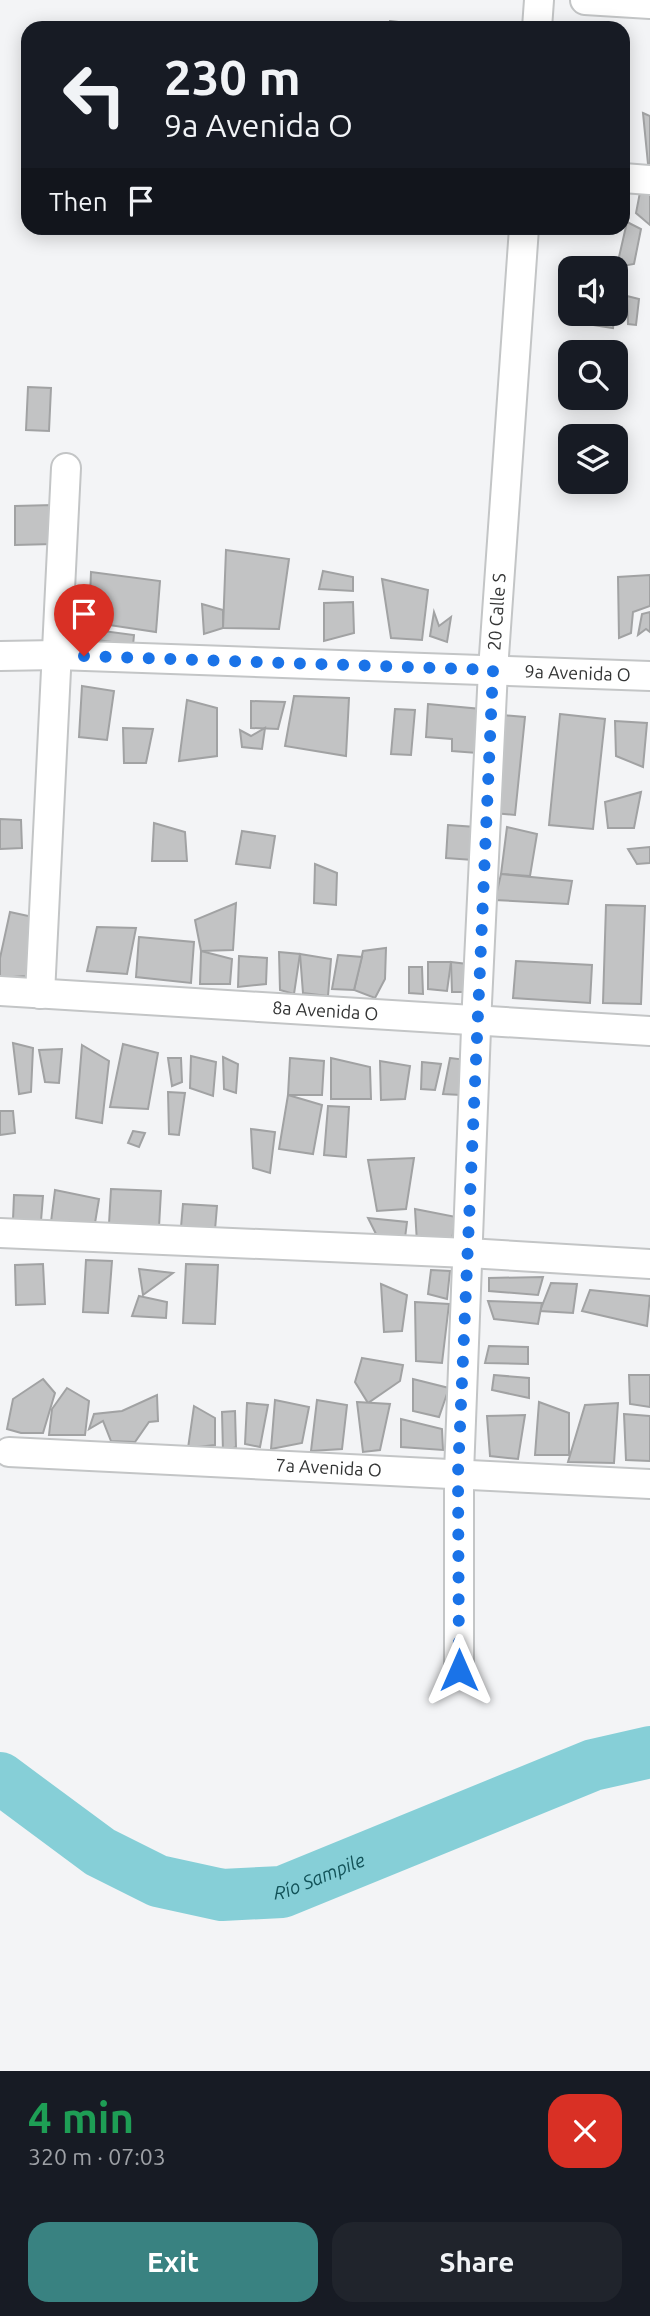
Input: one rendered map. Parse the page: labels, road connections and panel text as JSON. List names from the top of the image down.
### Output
{
  "streets": {
    "street": [
      "20 Calle S",
      "9a Avenida O",
      "8a Avenida O",
      "7a Avenida O"
    ]
  },
  "crossings": [
    ["20 Calle S", "9a Avenida O"],
    ["20 Calle S", "8a Avenida O"],
    ["20 Calle S", "7a Avenida O"]
  ],
  "water": ["Río Sampile"],
  "page": {
    "turn": ["230 m", "9a Avenida O"],
    "then": "Then",
    "heading": ["4 min", "320 m · 07:03"],
    "buttons": ["Exit", "Share"]
  }
}
